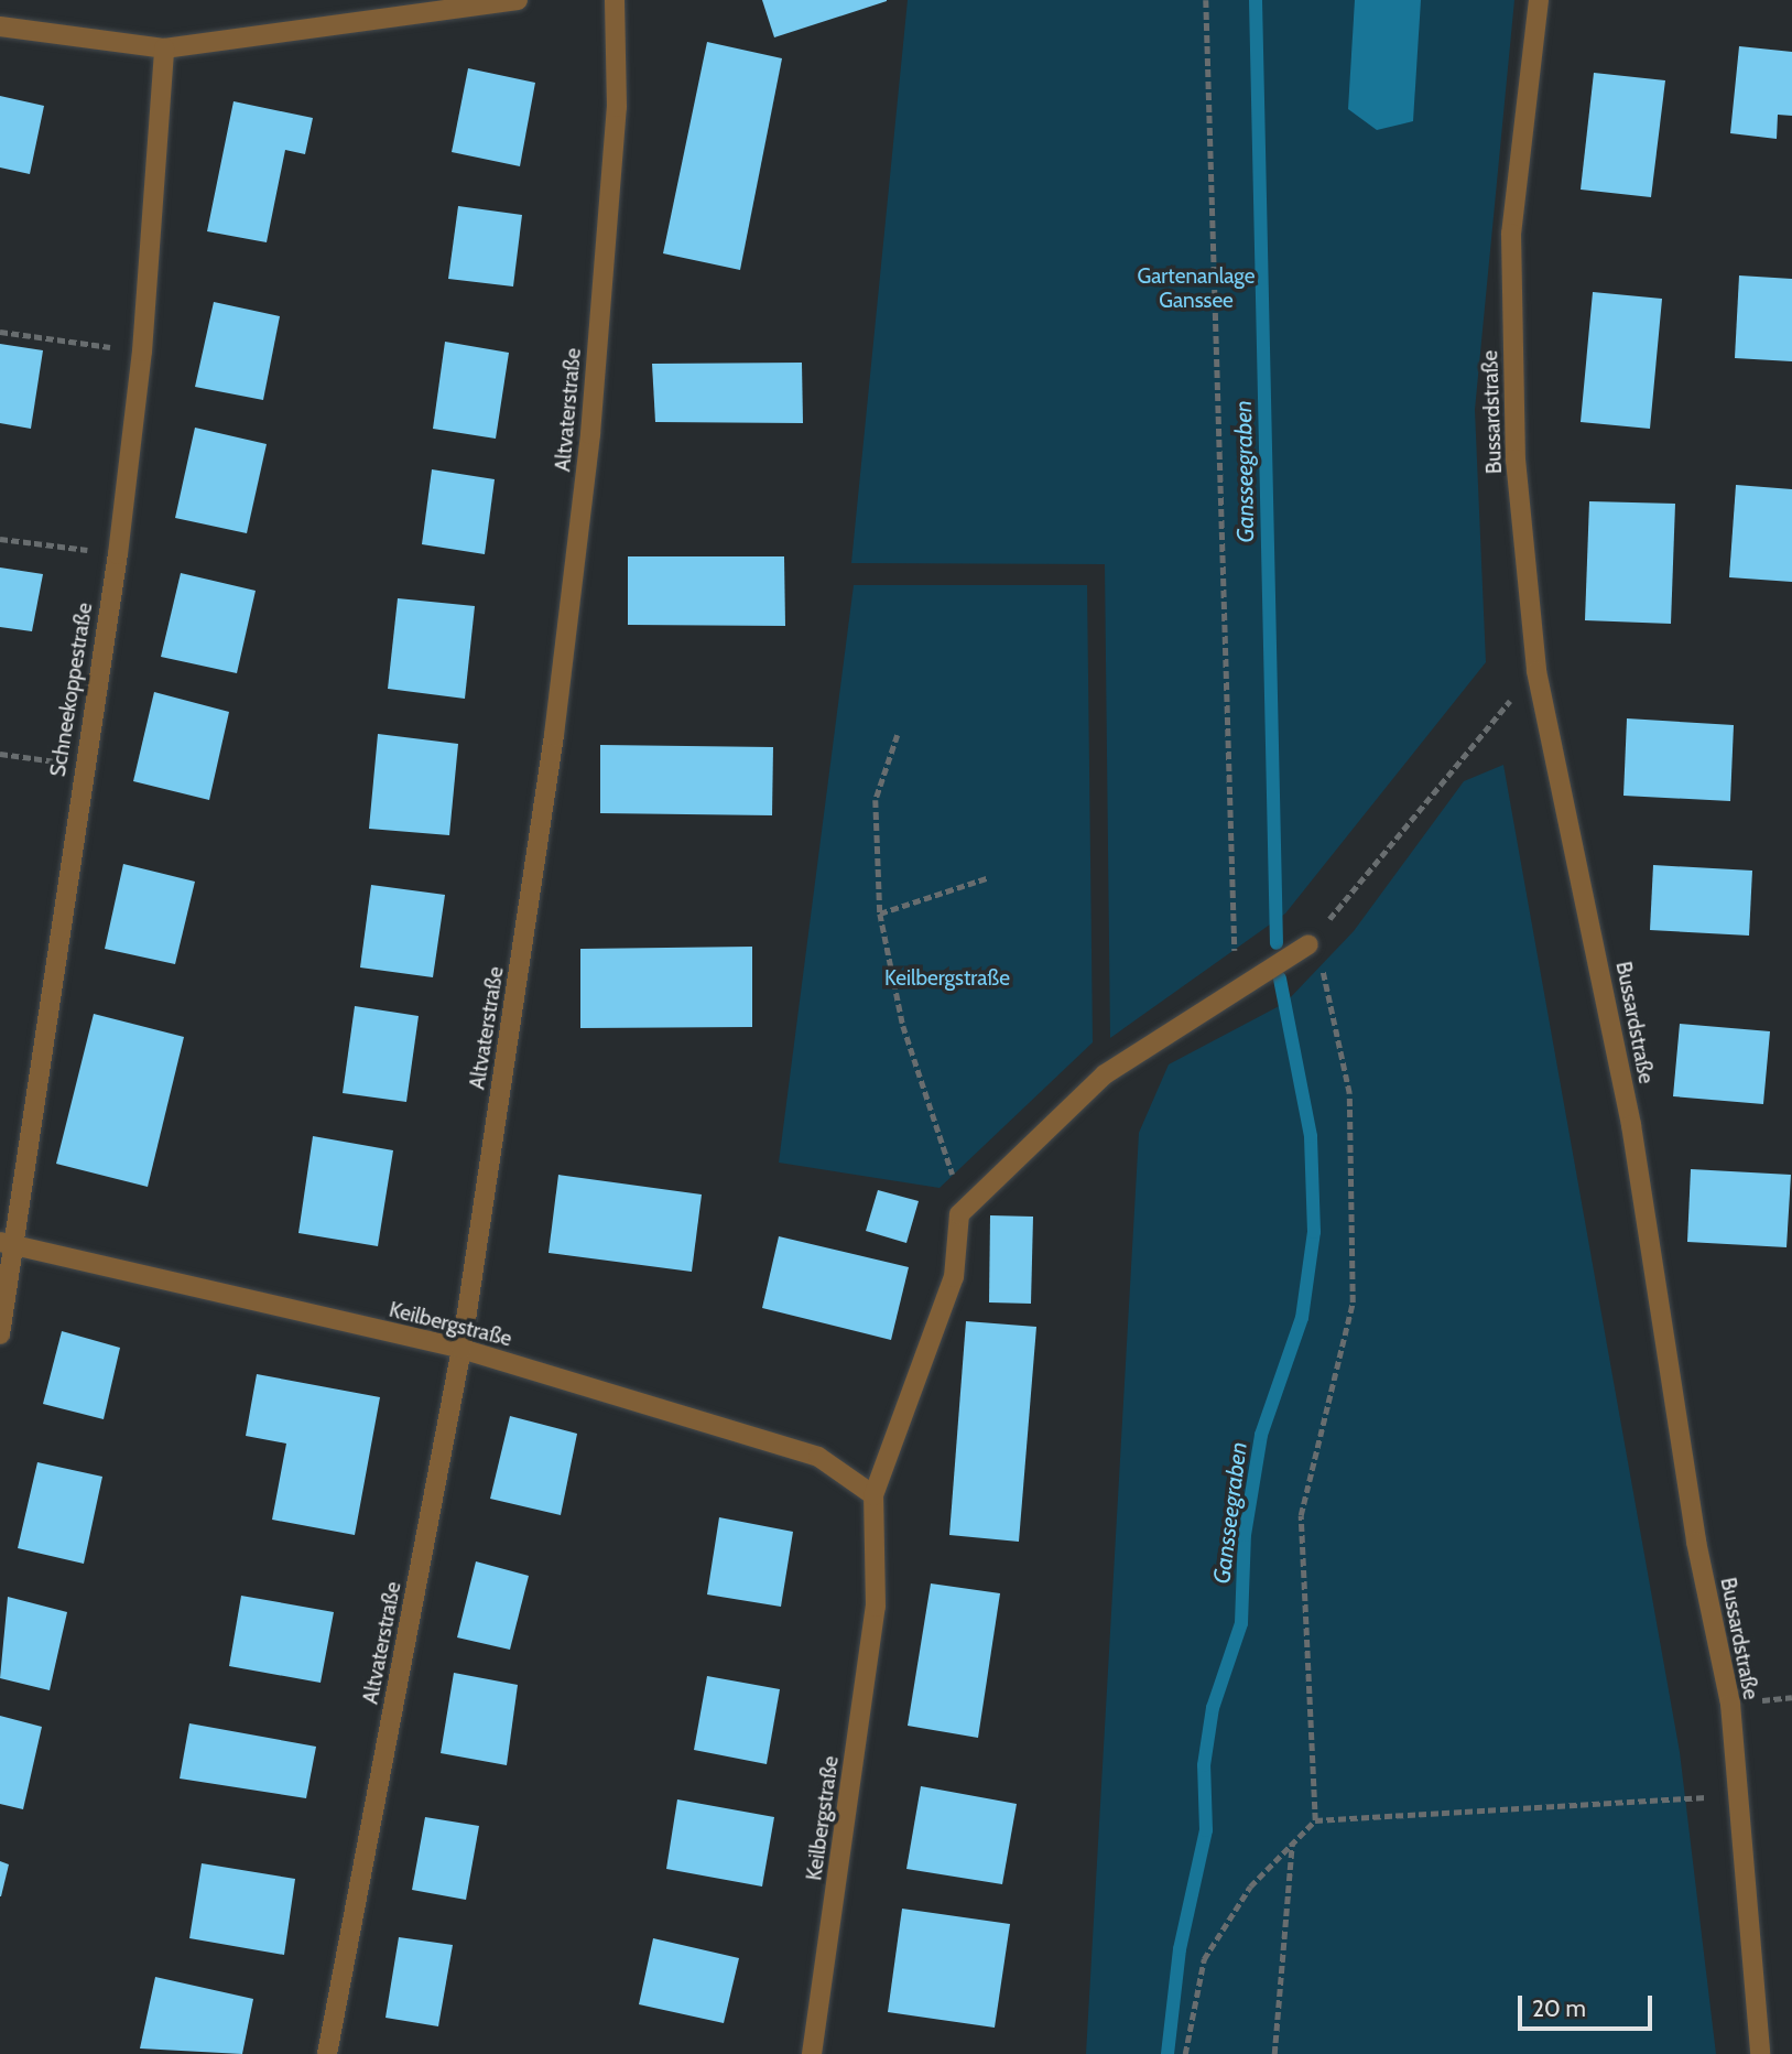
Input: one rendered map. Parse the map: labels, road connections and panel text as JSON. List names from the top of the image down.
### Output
{
  "streets": {
    "street": [
      "Altvaterstraße",
      "Bussardstraße",
      "Schneekoppestraße",
      "Keilbergstraße"
    ]
  },
  "crossings": [
    ["Altvaterstraße", "Keilbergstraße"],
    ["Schneekoppestraße", "Keilbergstraße"]
  ],
  "water": ["Gansseegraben"],
  "parks": ["Gartenanlage Ganssee", "Keilbergstraße"],
  "scale_bar": "20 m"
}
